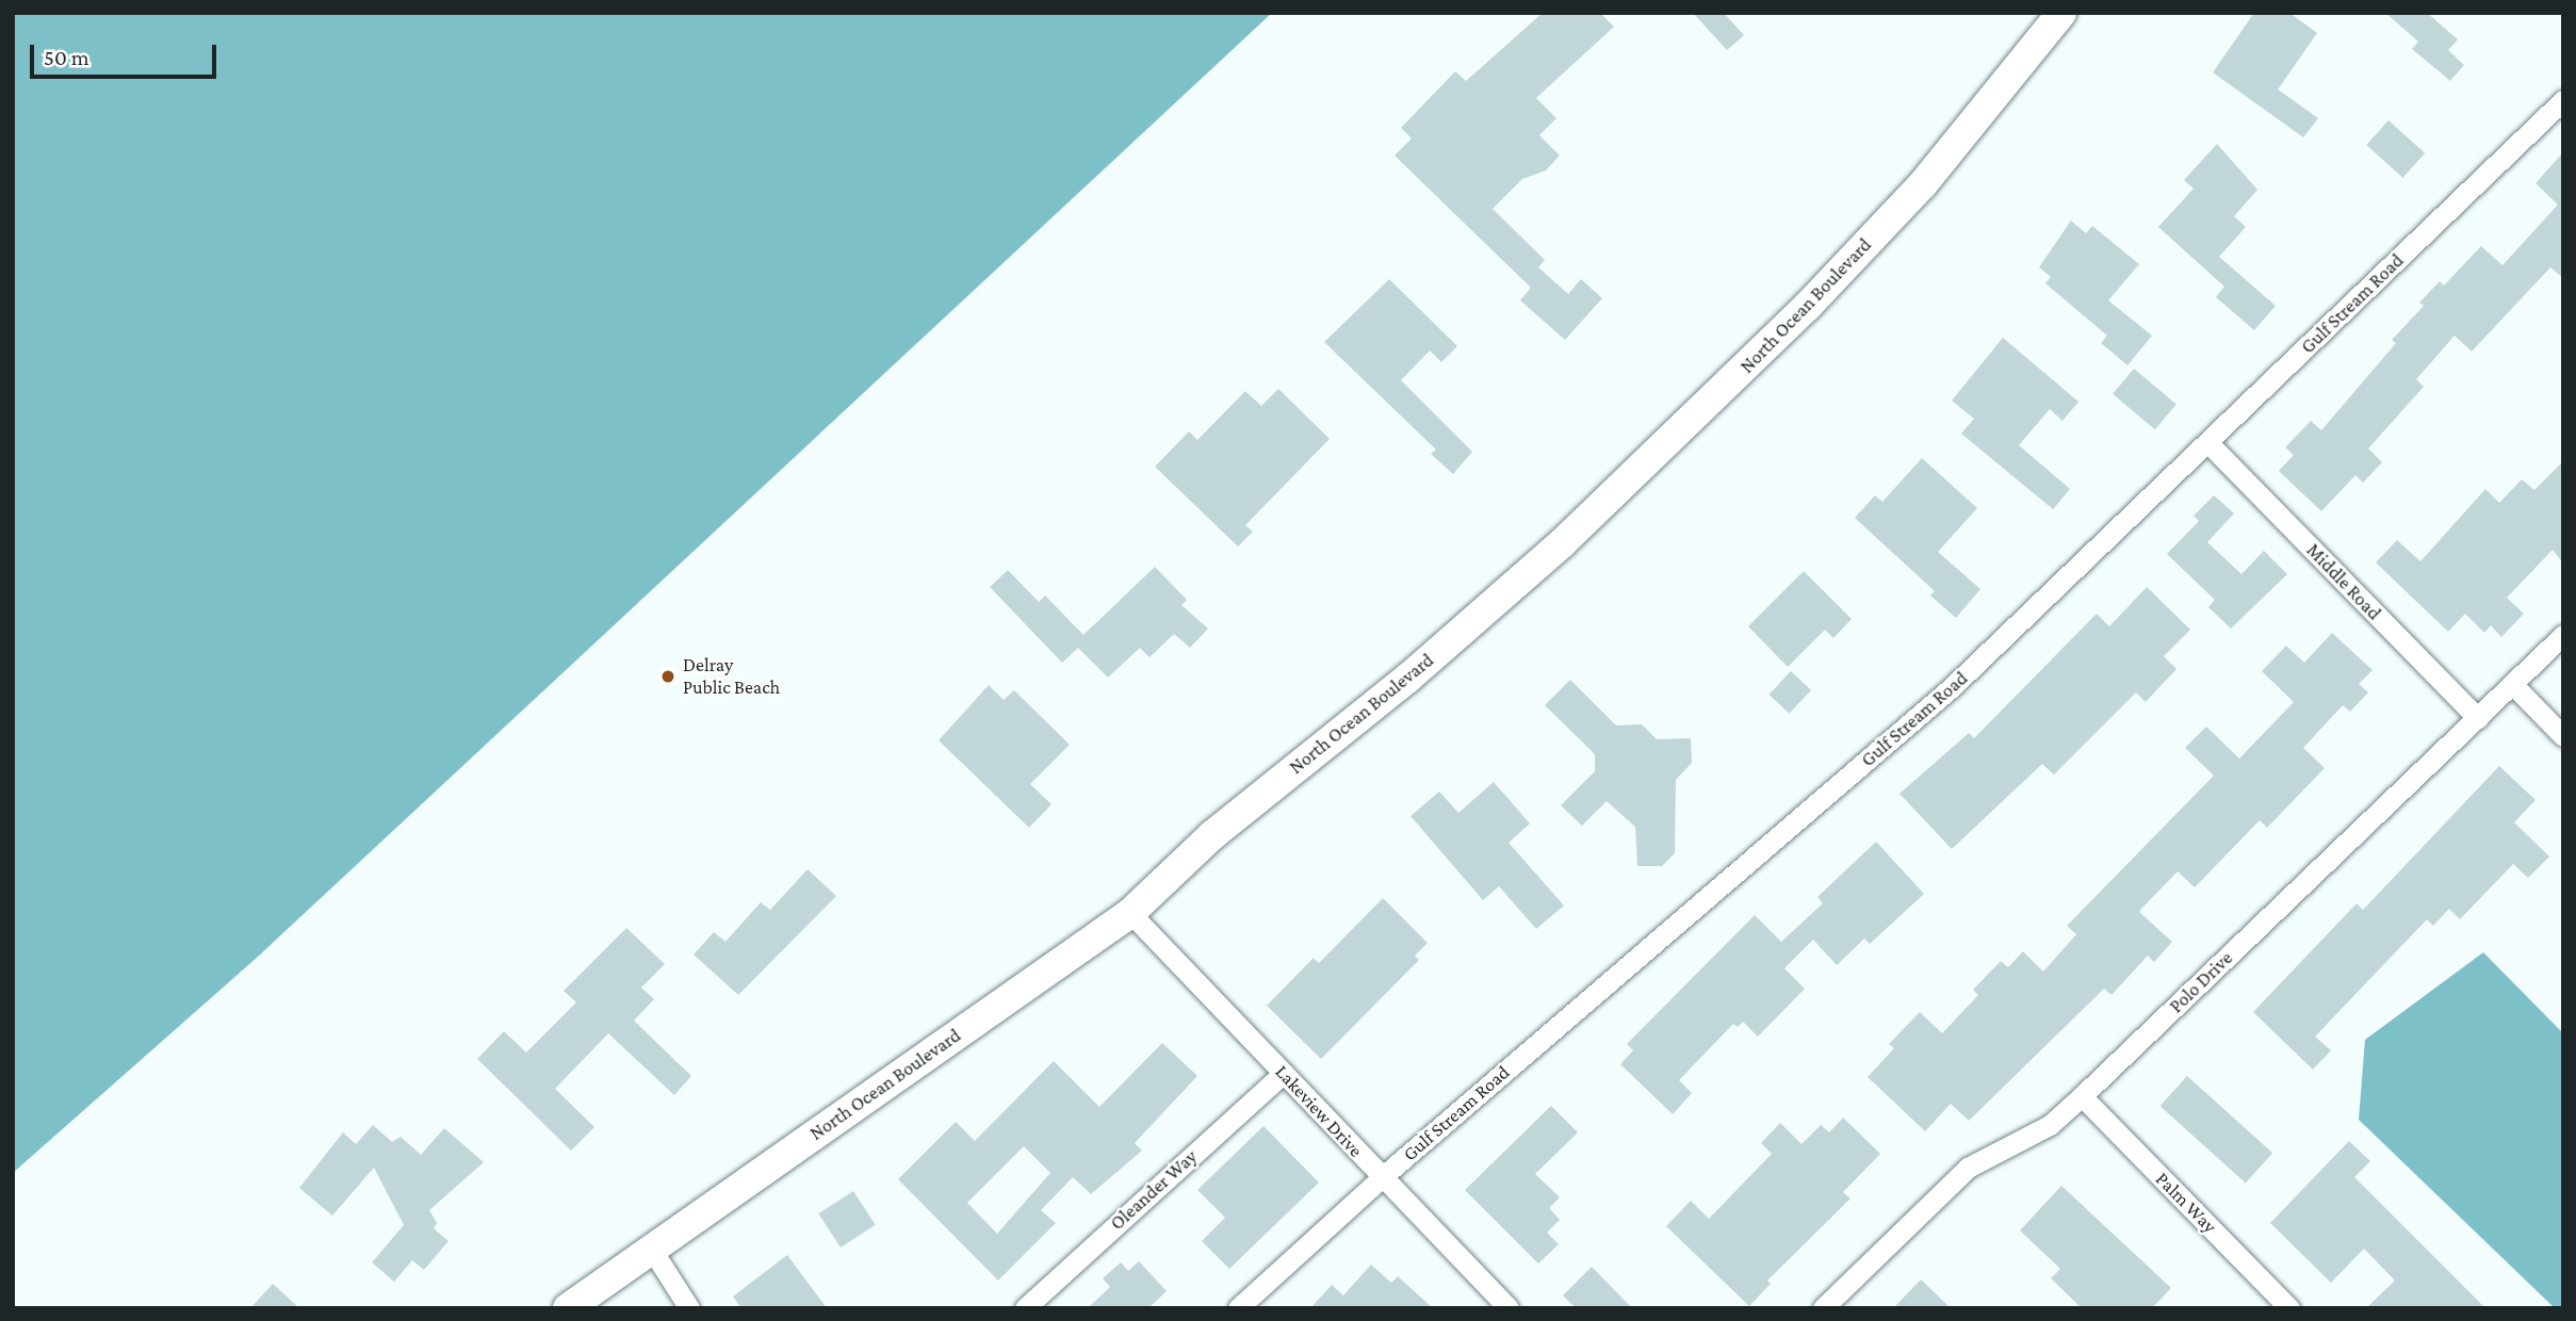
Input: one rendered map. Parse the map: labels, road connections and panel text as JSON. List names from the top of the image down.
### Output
{
  "streets": {
    "main road": ["North Ocean Boulevard"],
    "street": [
      "Gulf Stream Road",
      "Middle Road",
      "Polo Drive",
      "Lakeview Drive",
      "Oleander Way",
      "Palm Way"
    ]
  },
  "crossings": [
    ["Gulf Stream Road", "Middle Road"],
    ["Gulf Stream Road", "Lakeview Drive"],
    ["North Ocean Boulevard", "Lakeview Drive"],
    ["Middle Road", "Polo Drive"],
    ["Polo Drive", "Palm Way"],
    ["Lakeview Drive", "Oleander Way"]
  ],
  "places": ["Delray Public Beach"],
  "scale_bar": "50 m"
}
